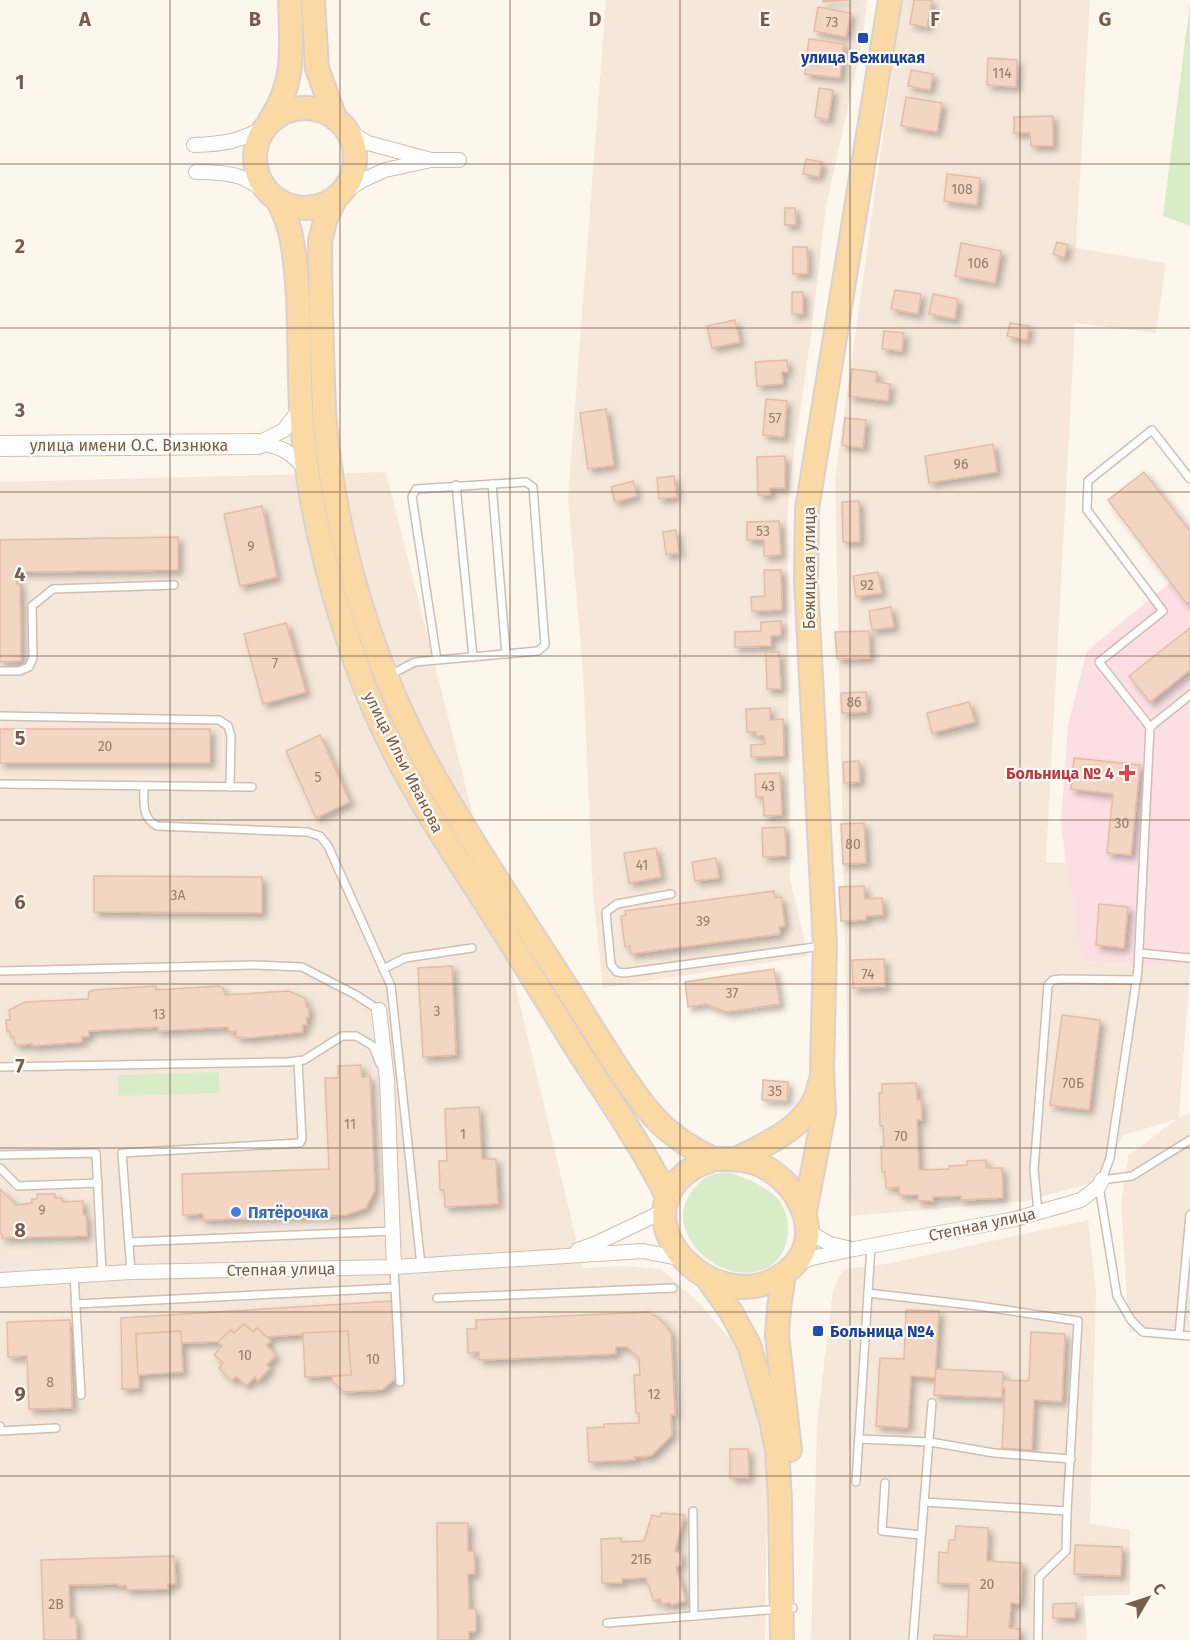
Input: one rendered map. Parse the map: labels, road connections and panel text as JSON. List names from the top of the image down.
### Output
{
  "streets": {
    "main road": ["Бежицкая улица", "улица Ильи Иванова"],
    "street": ["улица имени О.С. Визнюка", "Степная улица"]
  },
  "crossings": [
    ["улица Ильи Иванова", "Степная улица"]
  ],
  "places": {
    "transit": ["улица Бежицкая", "Больница №4"],
    "health": ["Больница № 4"],
    "other": ["Пятёрочка"]
  },
  "house_numbers": [
    "73",
    "114",
    "108",
    "106",
    "57",
    "96",
    "53",
    "9",
    "92",
    "7",
    "86",
    "20",
    "5",
    "43",
    "30",
    "80",
    "41",
    "3А",
    "39",
    "74",
    "37",
    "3",
    "13",
    "70Б",
    "35",
    "11",
    "1",
    "70",
    "9",
    "10",
    "10",
    "8",
    "12",
    "21Б",
    "20",
    "2В"
  ],
  "north": "top right",
  "grid": {
    "columns": [
      "A",
      "B",
      "C",
      "D",
      "E",
      "F",
      "G"
    ],
    "rows": [
      "1",
      "2",
      "3",
      "4",
      "5",
      "6",
      "7",
      "8",
      "9"
    ]
  }
}
